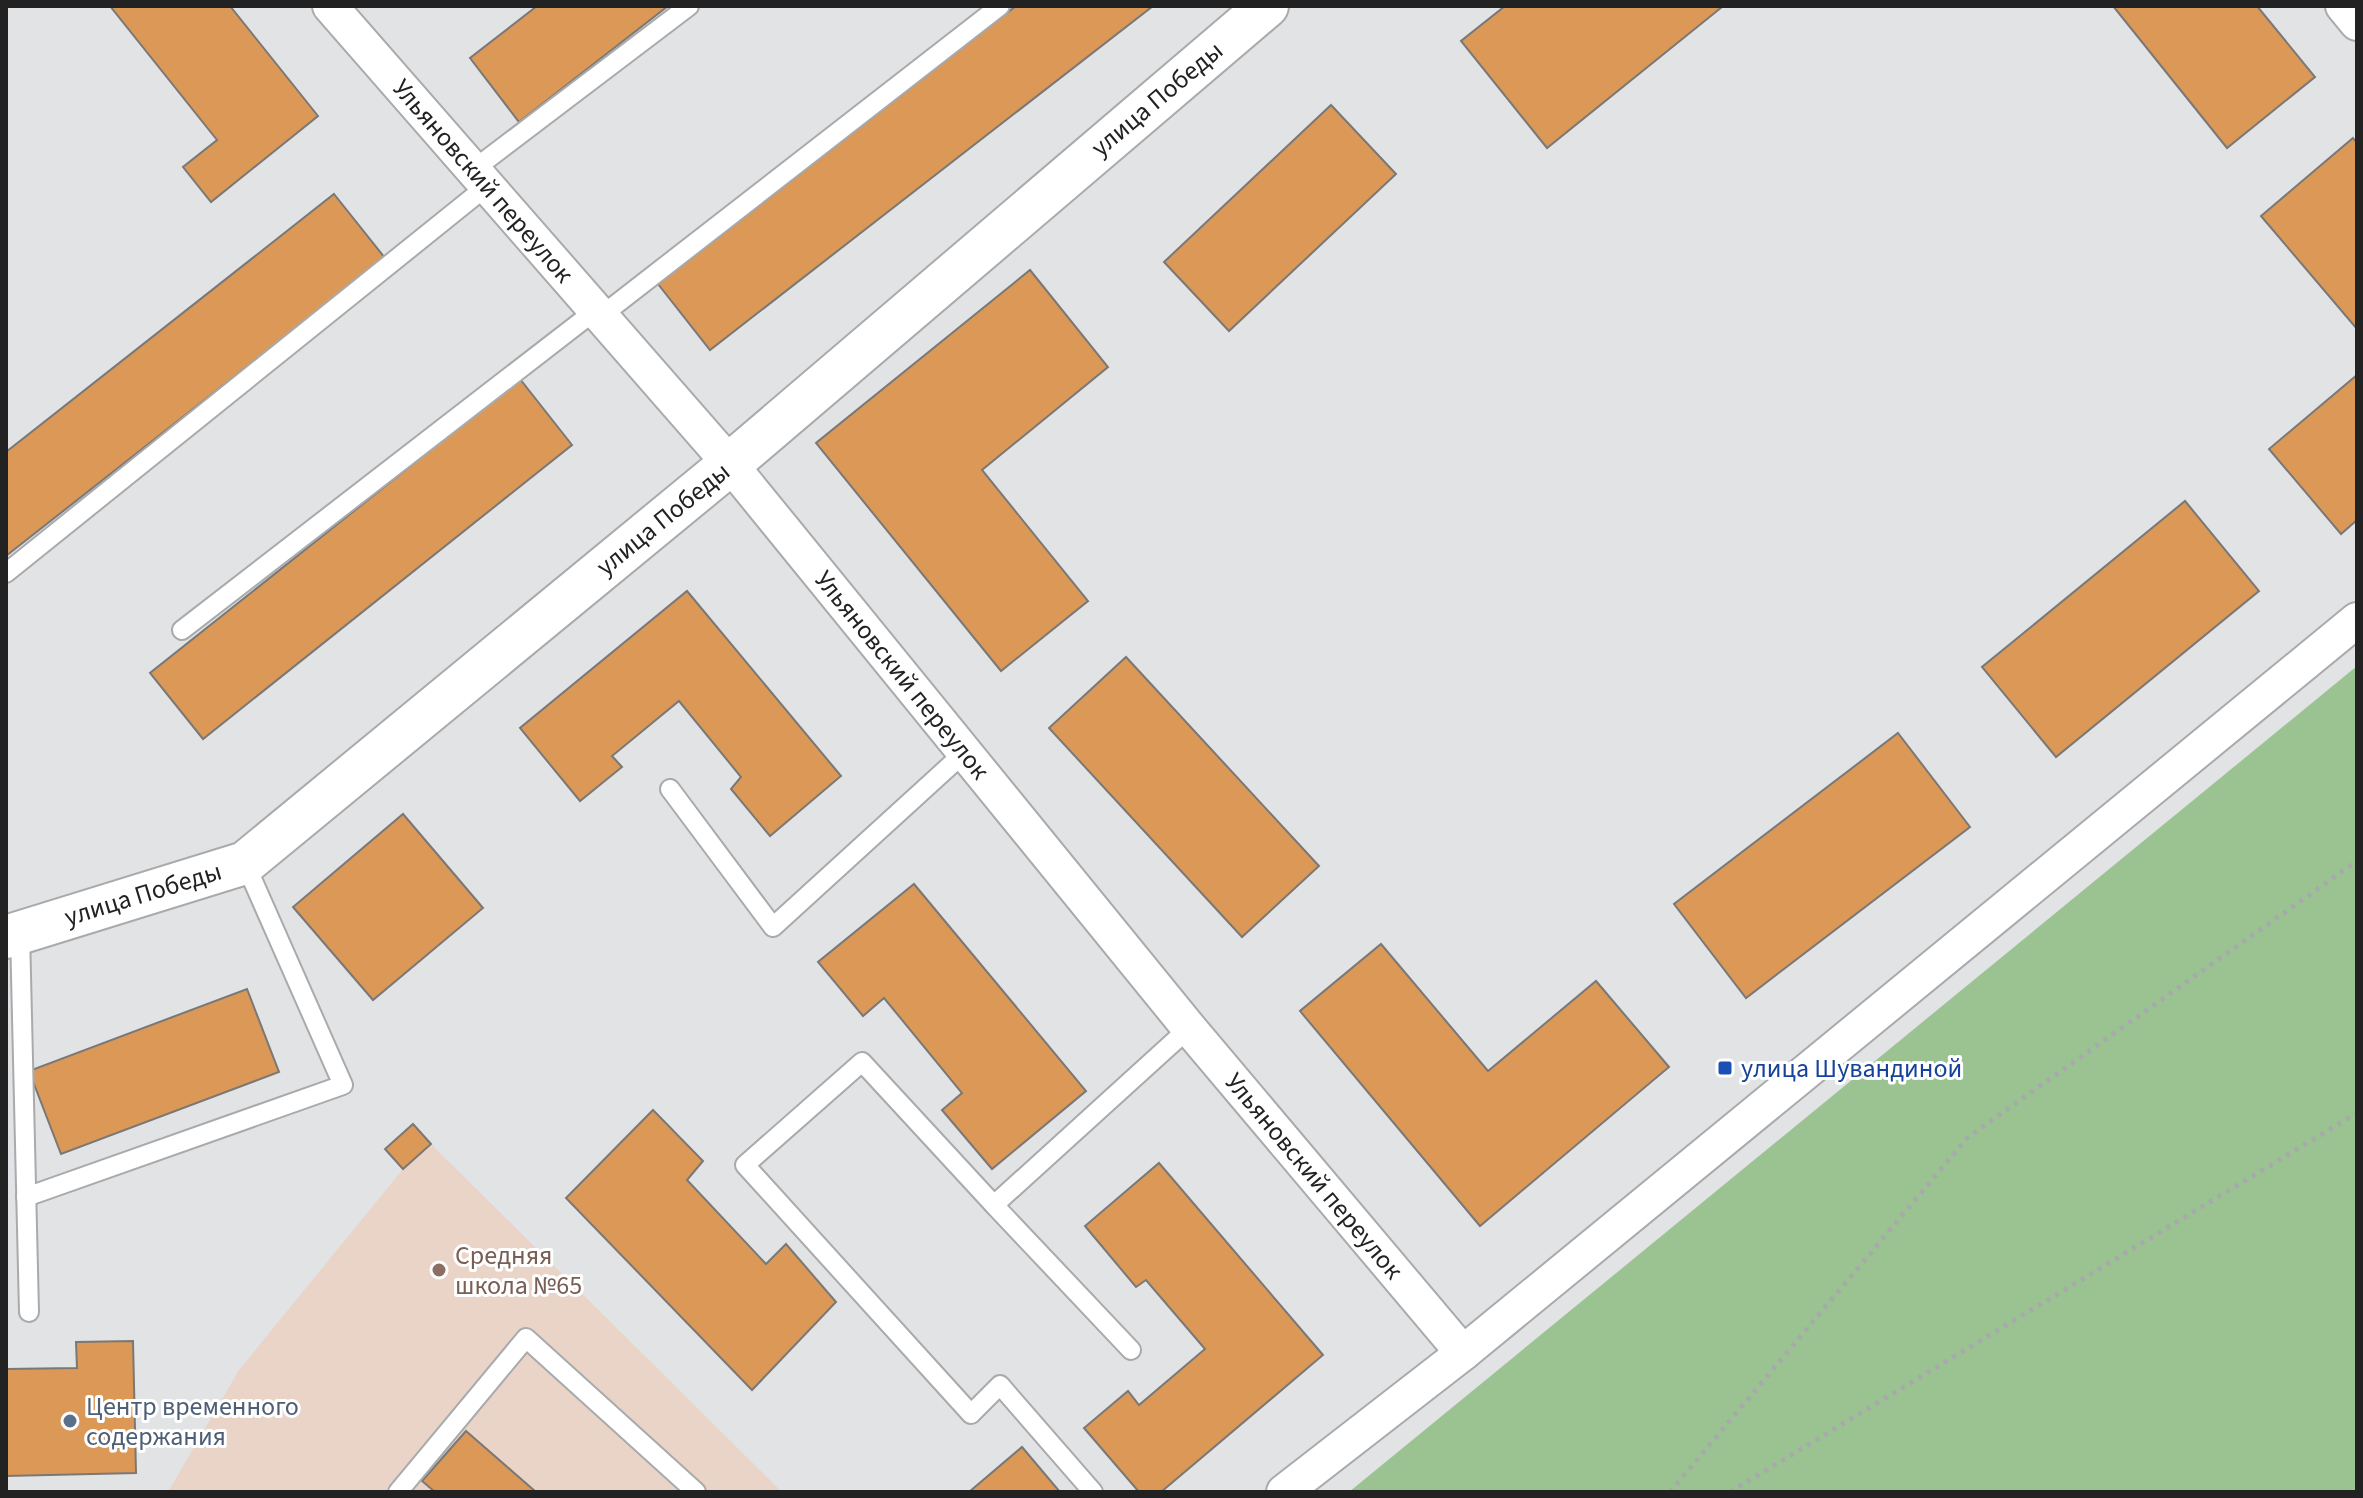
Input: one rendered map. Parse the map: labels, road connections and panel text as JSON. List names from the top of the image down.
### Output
{
  "streets": {
    "street": ["улица Победы", "Ульяновский переулок"]
  },
  "crossings": [
    ["улица Победы", "Ульяновский переулок"]
  ],
  "places": {
    "transit": ["улица Шувандиной"],
    "other": ["Средняя школа №65", "Центр временного содержания"]
  }
}
